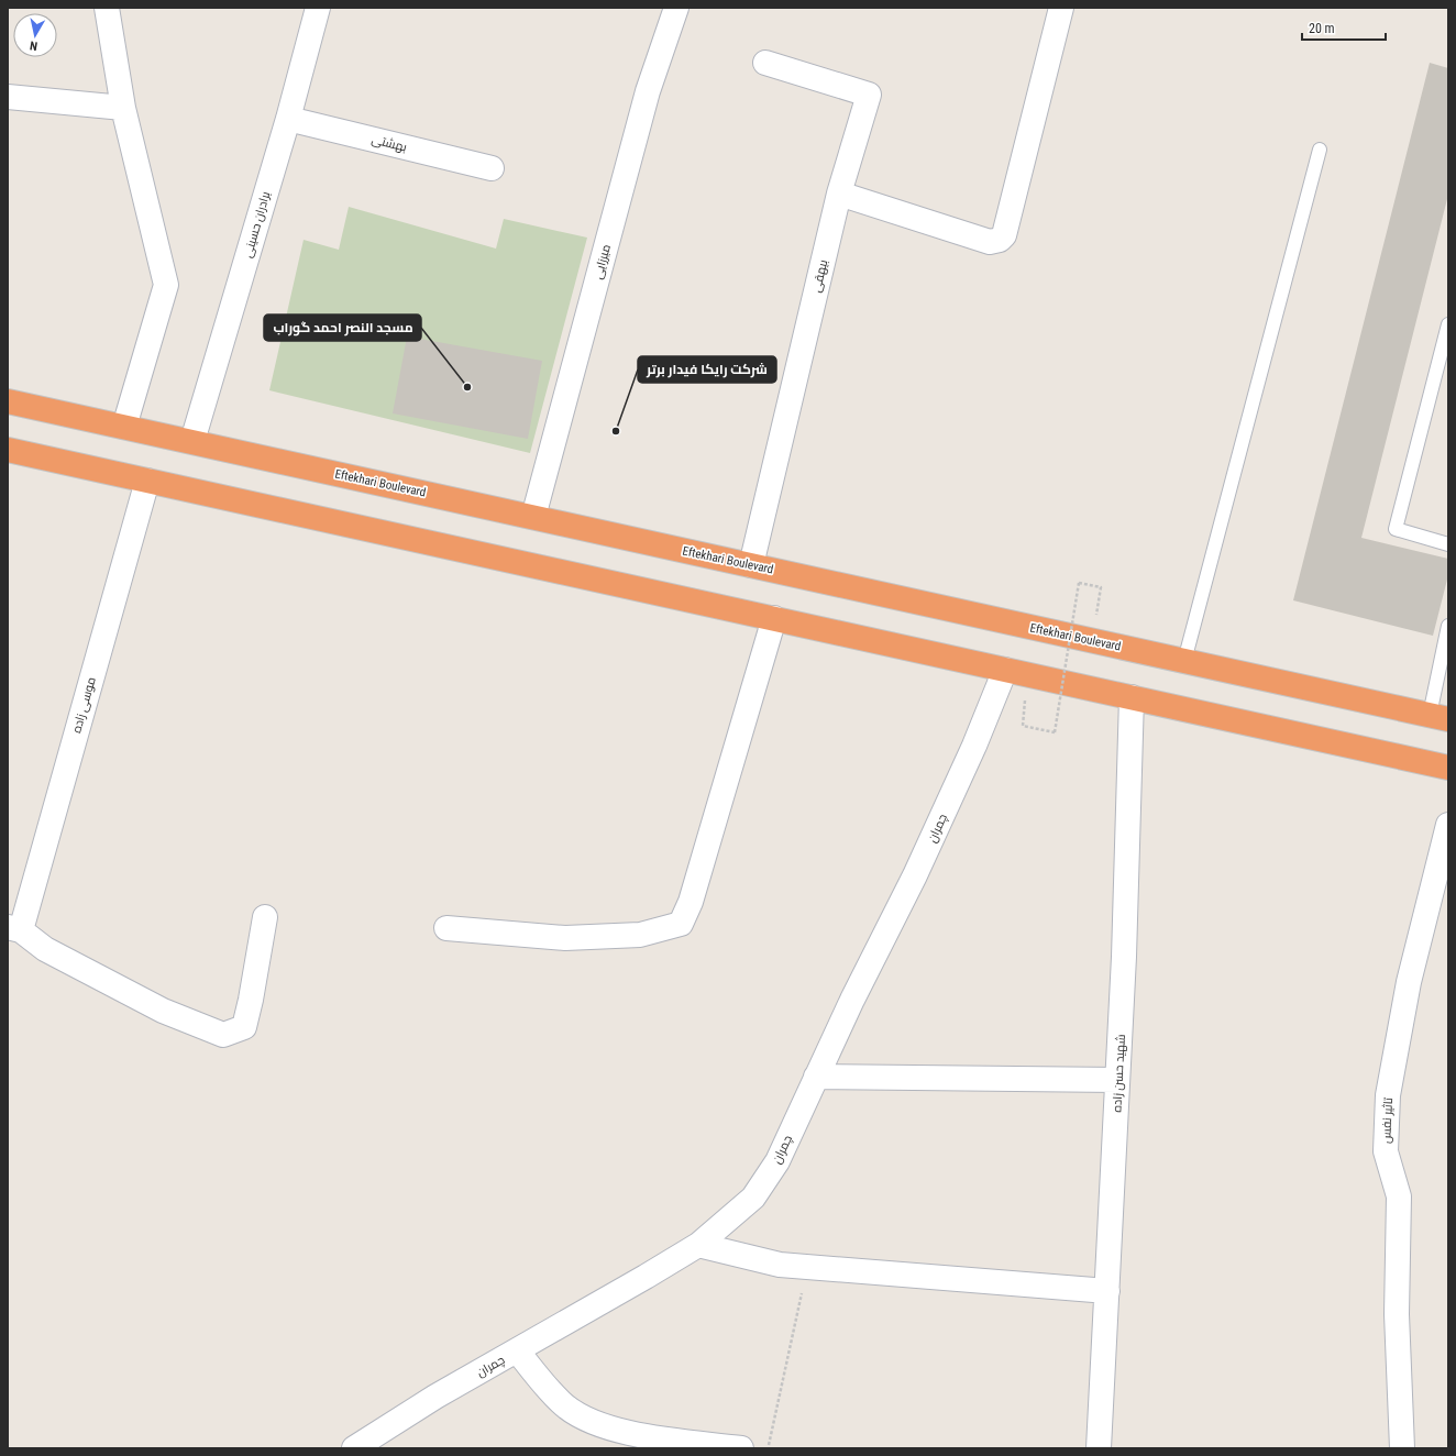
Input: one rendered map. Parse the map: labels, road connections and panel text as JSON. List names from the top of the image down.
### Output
{
  "streets": {
    "highway": ["Eftekhari Boulevard"],
    "street": [
      "بهشتی",
      "برادران حسینی",
      "میرزایی",
      "بیهقی",
      "موسی زاده",
      "چمران",
      "شهید حسن زاده",
      "تاثیر نفس"
    ]
  },
  "crossings": [
    ["بهشتی", "برادران حسینی"],
    ["برادران حسینی", "Eftekhari Boulevard"],
    ["میرزایی", "Eftekhari Boulevard"],
    ["بیهقی", "Eftekhari Boulevard"]
  ],
  "places": ["مسجد النصر احمد گوراب", "شرکت رایکا فیدار برتر"],
  "scale_bar": "20 m",
  "north": "bottom"
}
